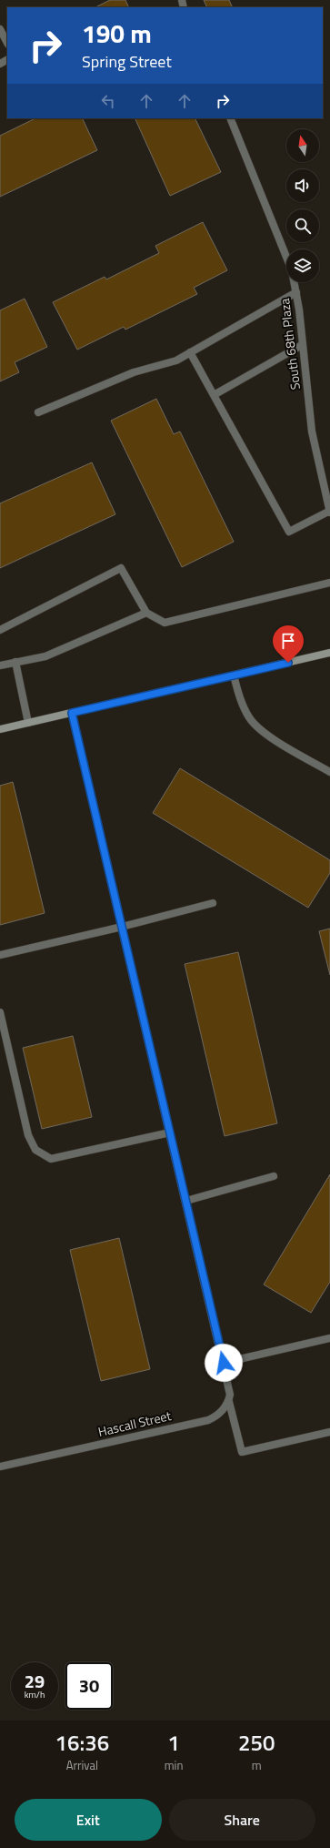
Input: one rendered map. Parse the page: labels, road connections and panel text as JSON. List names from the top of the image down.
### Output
{
  "streets": {
    "street": ["South 68th Plaza", "Hascall Street"]
  },
  "north": "top",
  "page": {
    "turn": ["190 m", "Spring Street"],
    "speed": "29 km/h",
    "limit": "30",
    "eta": [
      "16:36",
      "Arrival",
      "1",
      "min",
      "250",
      "m"
    ],
    "buttons": ["Exit", "Share"]
  }
}
